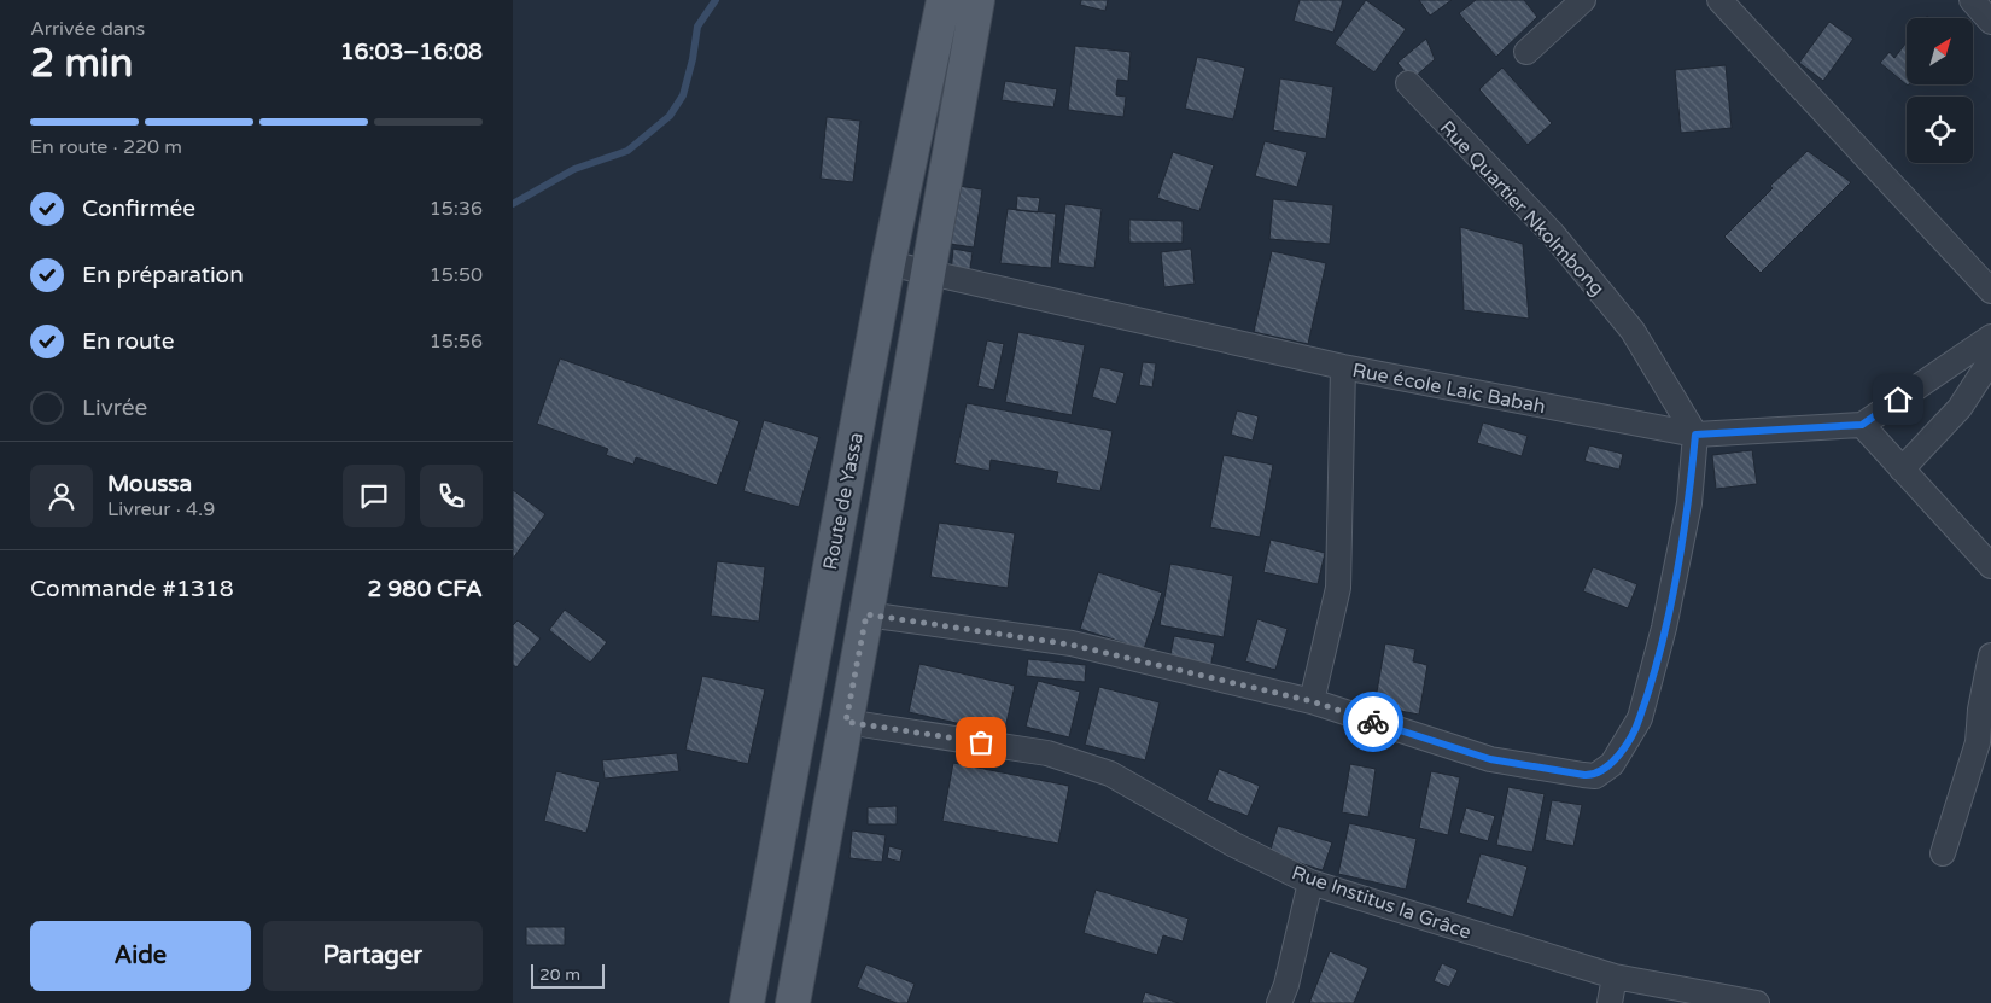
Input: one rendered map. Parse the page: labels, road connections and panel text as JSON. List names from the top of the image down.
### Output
{
  "streets": {
    "main road": ["Route de Yassa"],
    "street": ["Rue Quartier Nkolmbong", "Rue école Laic Babah", "Rue Institus la Grâce"]
  },
  "crossings": [
    ["Rue Quartier Nkolmbong", "Rue école Laic Babah"],
    ["Rue école Laic Babah", "Route de Yassa"]
  ],
  "scale_bar": "20 m",
  "north": "top right",
  "page": {
    "heading": ["2 min", "Arrivée dans", "16:03–16:08"],
    "panel": [
      "Moussa",
      "Livreur · 4.9",
      "Commande #1318",
      "2 980 CFA"
    ],
    "bar": "En route · 220 m",
    "list": [
      ["Confirmée", "15:36"],
      ["En préparation", "15:50"],
      ["En route", "15:56"],
      "Livrée"
    ],
    "buttons": ["Aide", "Partager"],
    "scale": "20 m"
  }
}
